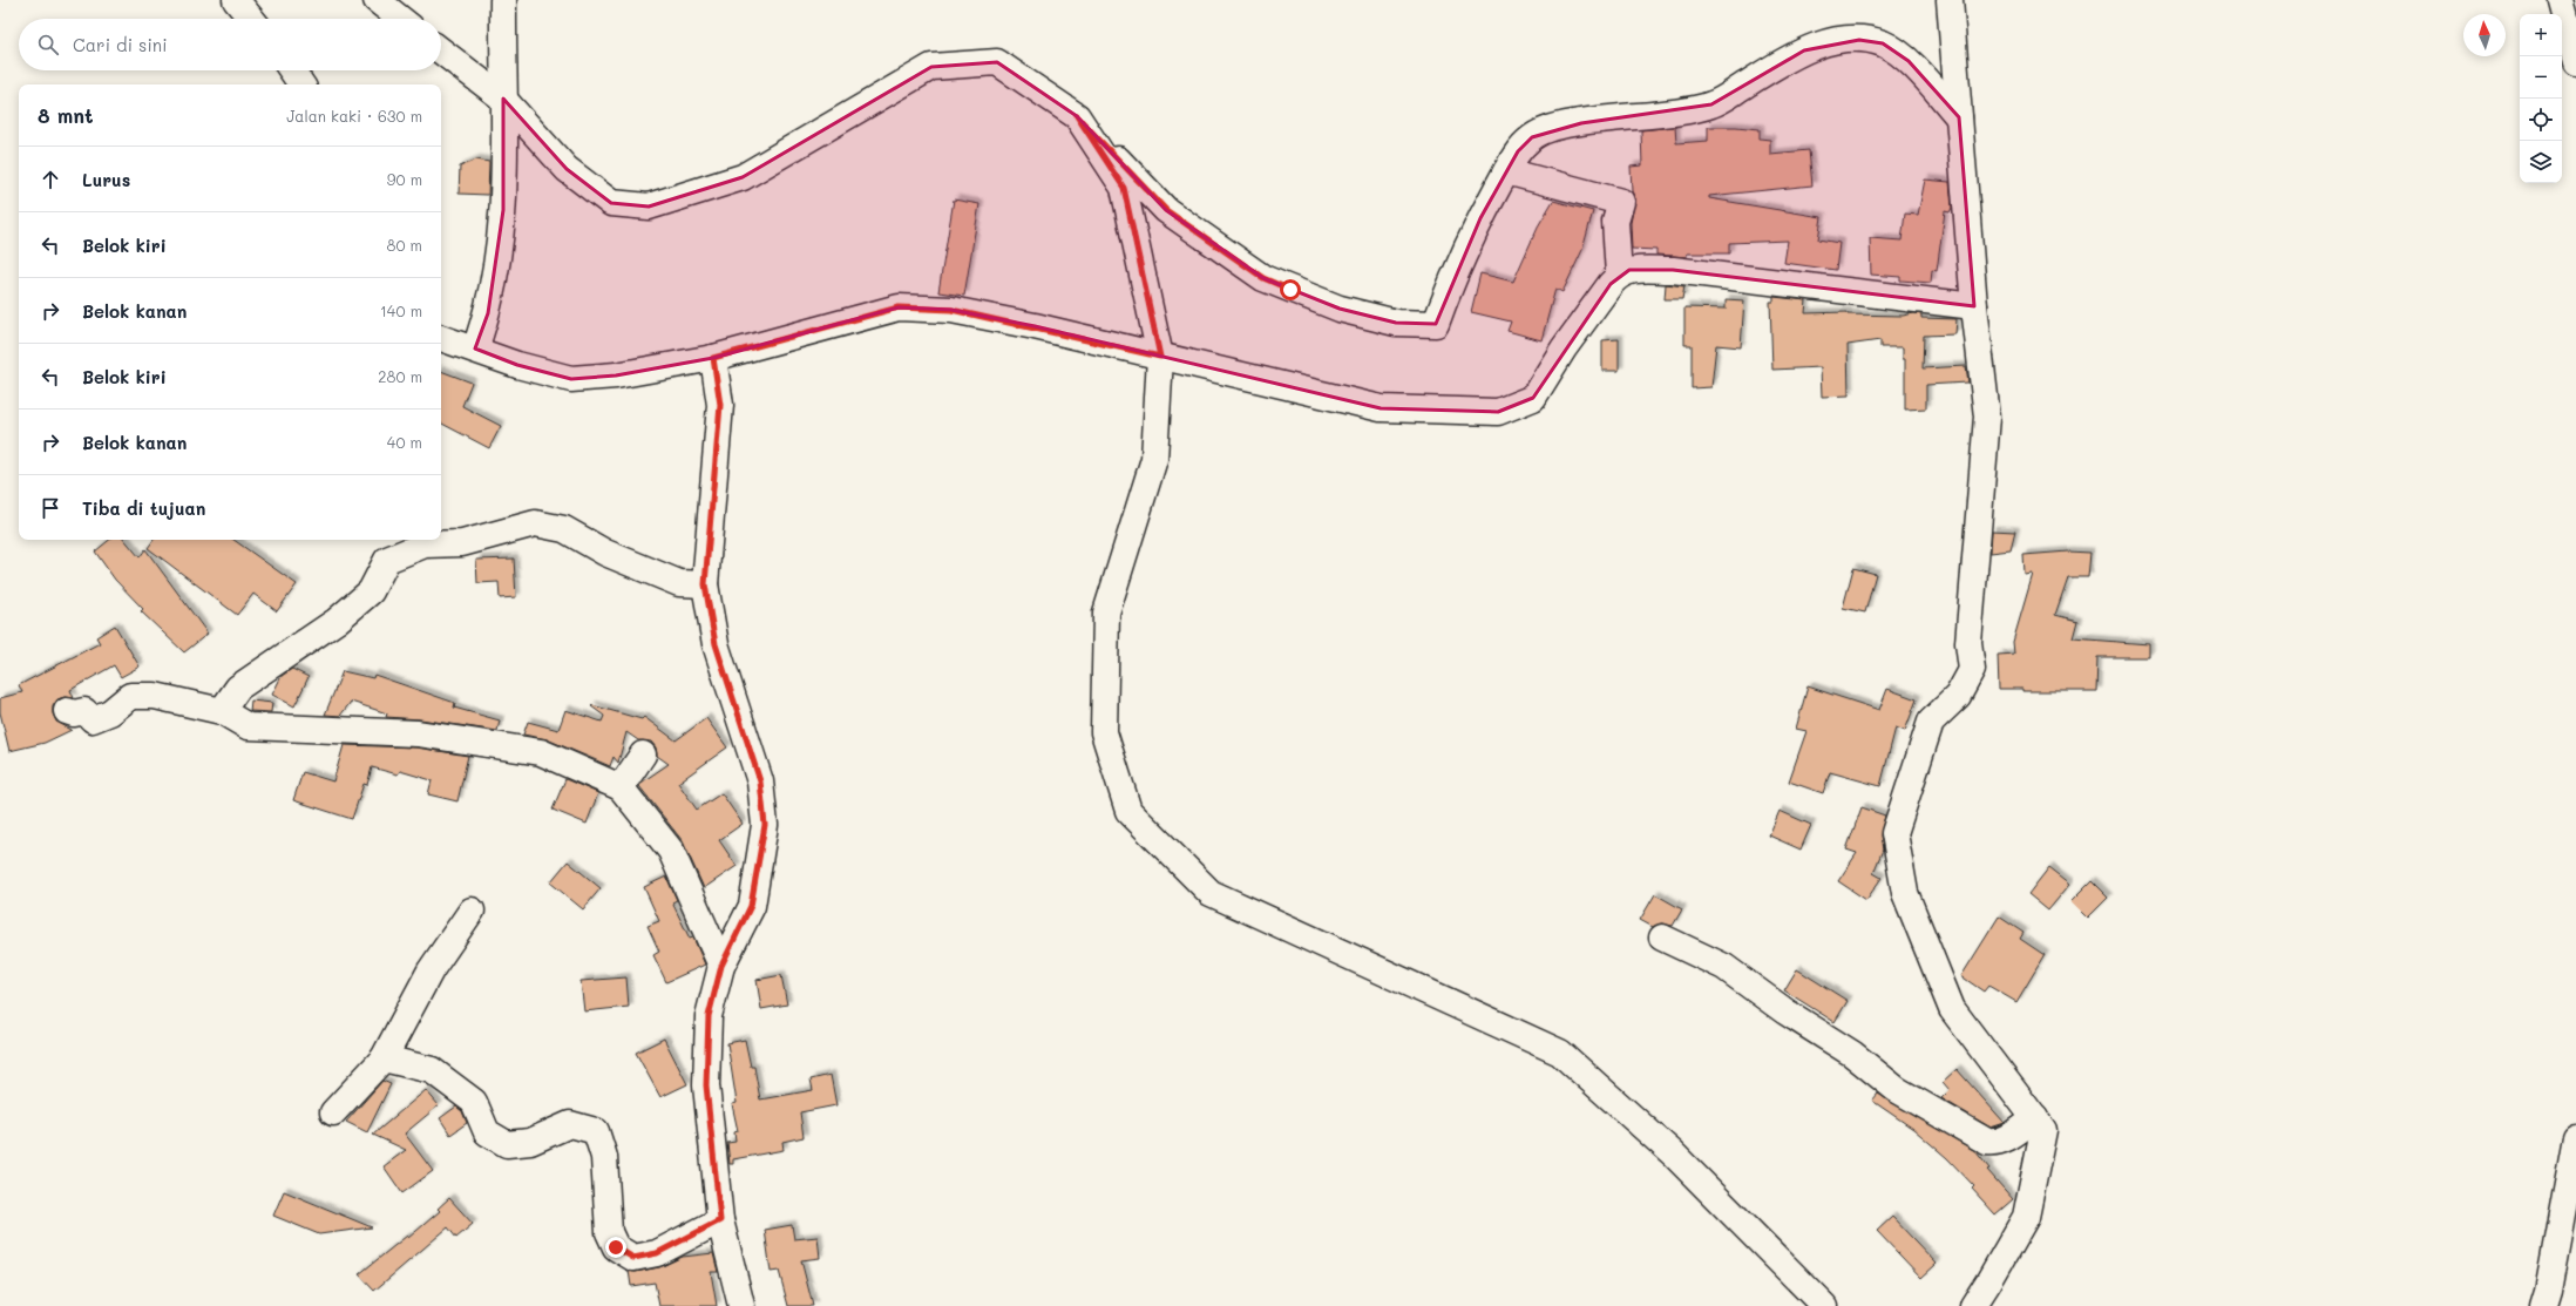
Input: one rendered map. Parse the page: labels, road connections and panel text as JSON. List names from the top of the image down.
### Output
{
  "north": "top",
  "page": {
    "map_buttons": ["+", "−"],
    "search": "Cari di sini",
    "heading": ["8 mnt", "Jalan kaki · 630 m"],
    "list": [
      ["Lurus", "90 m"],
      ["Belok kiri", "80 m"],
      ["Belok kanan", "140 m"],
      ["Belok kiri", "280 m"],
      ["Belok kanan", "40 m"],
      "Tiba di tujuan"
    ]
  }
}
